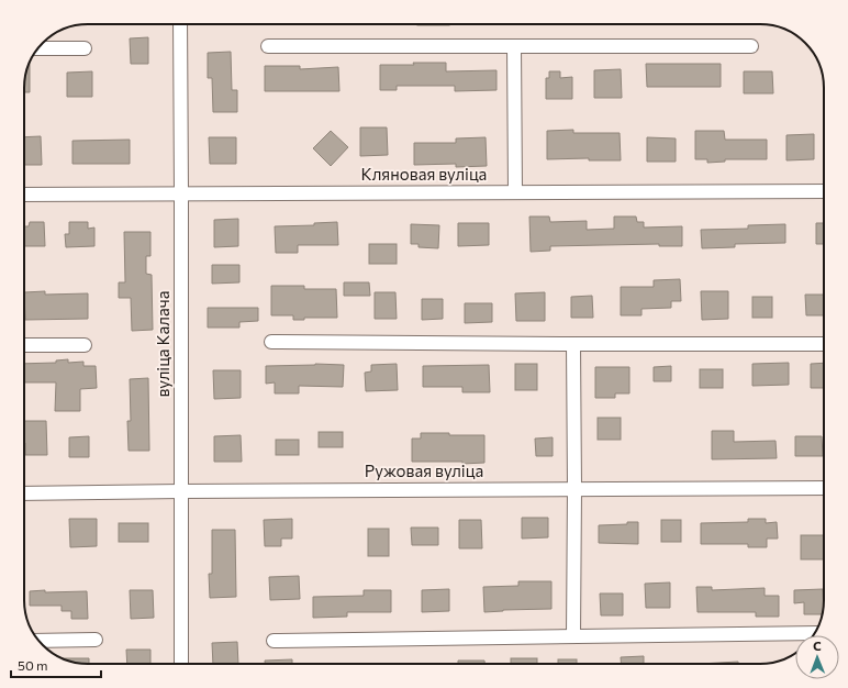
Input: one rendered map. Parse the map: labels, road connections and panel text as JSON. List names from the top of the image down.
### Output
{
  "streets": {
    "street": ["Кляновая вуліца", "вуліца Калача", "Ружовая вуліца"]
  },
  "crossings": [
    ["Кляновая вуліца", "вуліца Калача"],
    ["вуліца Калача", "Ружовая вуліца"]
  ],
  "scale_bar": "50 m",
  "north": "top"
}
